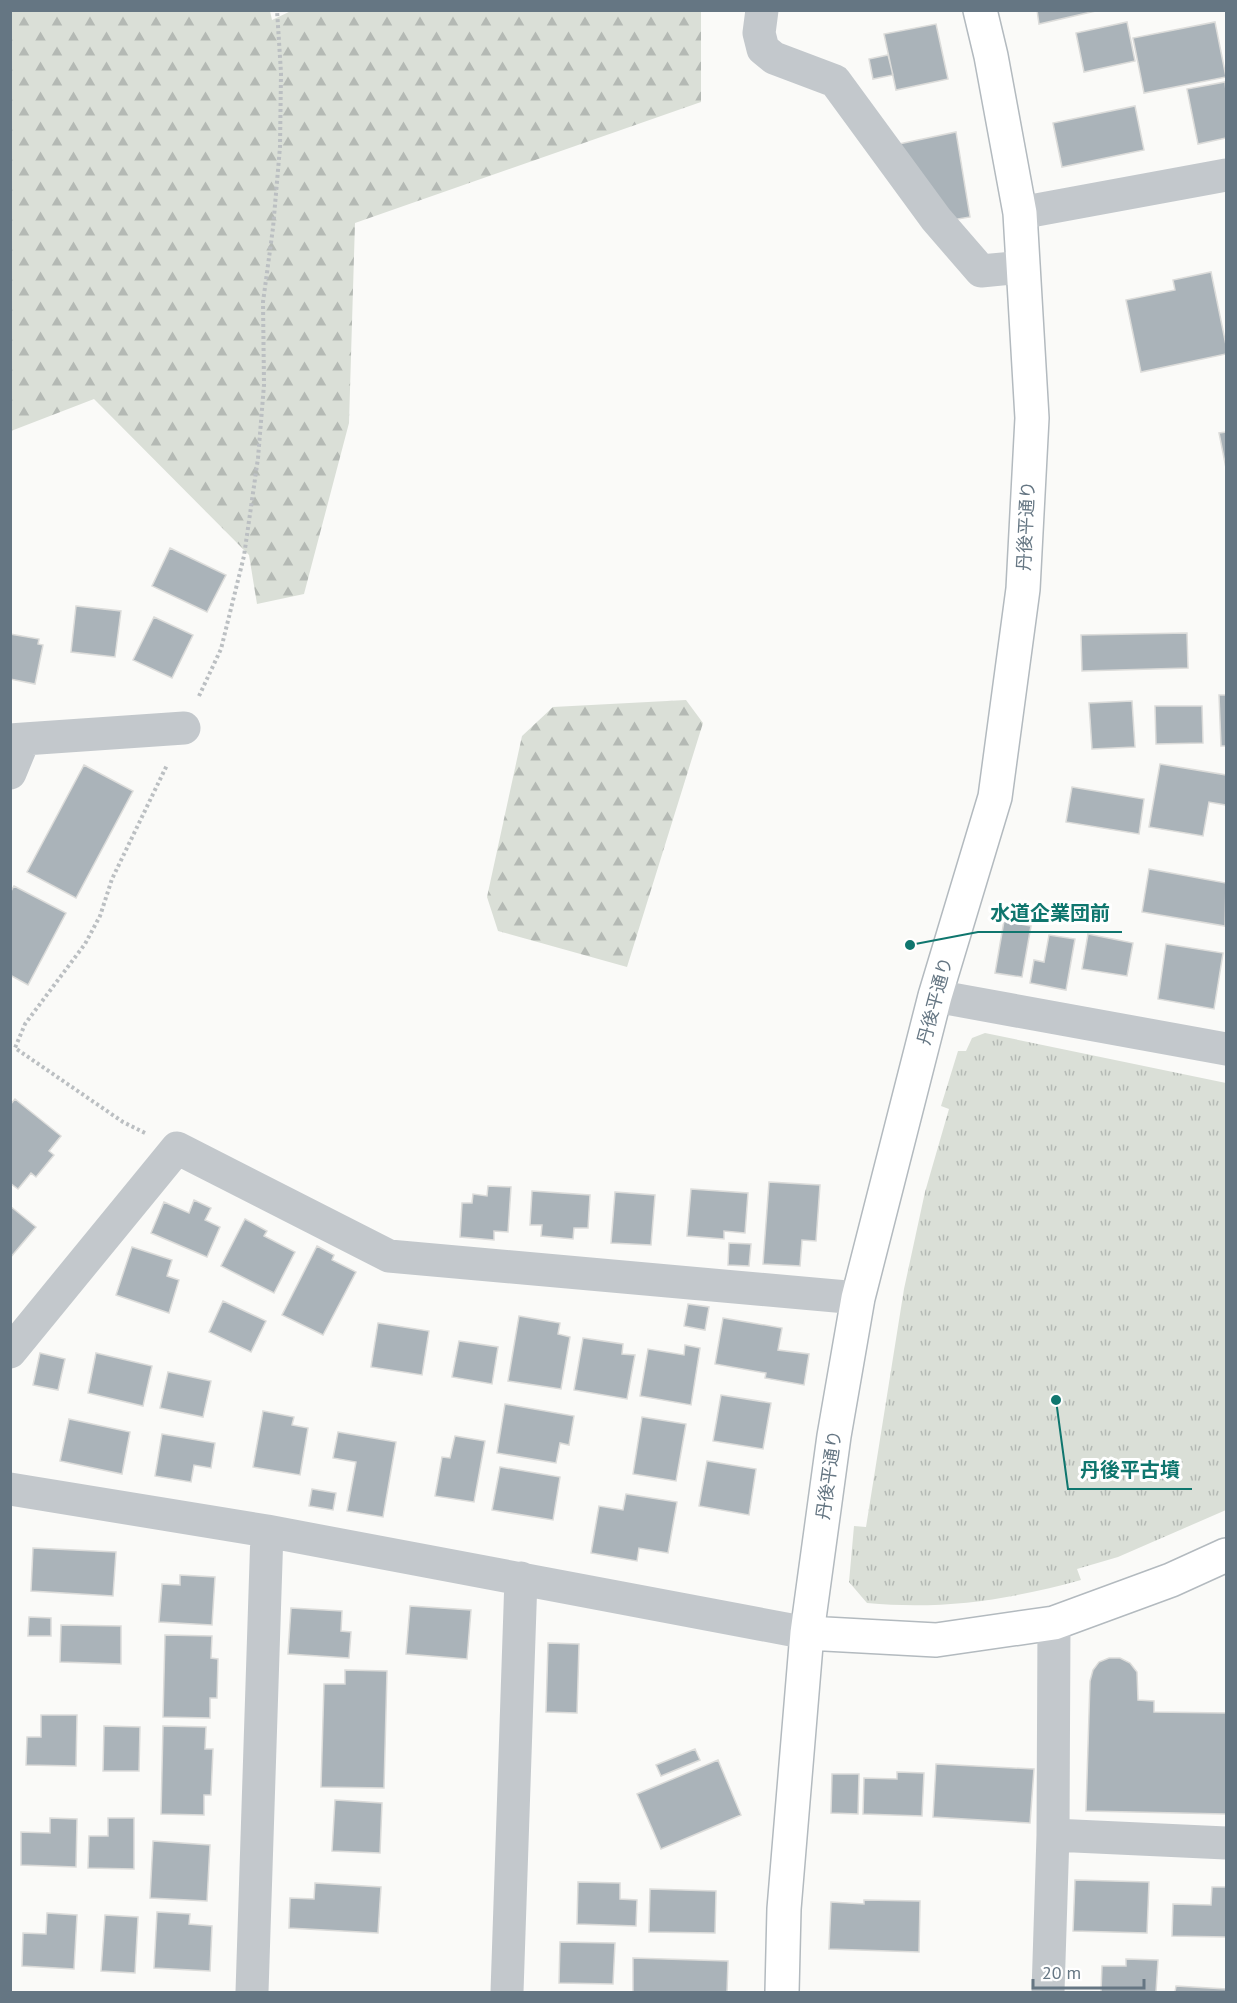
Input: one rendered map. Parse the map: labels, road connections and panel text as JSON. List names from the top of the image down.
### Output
{
  "streets": {
    "street": ["丹後平通り"]
  },
  "places": ["水道企業団前", "丹後平古墳"],
  "scale_bar": "20 m"
}
